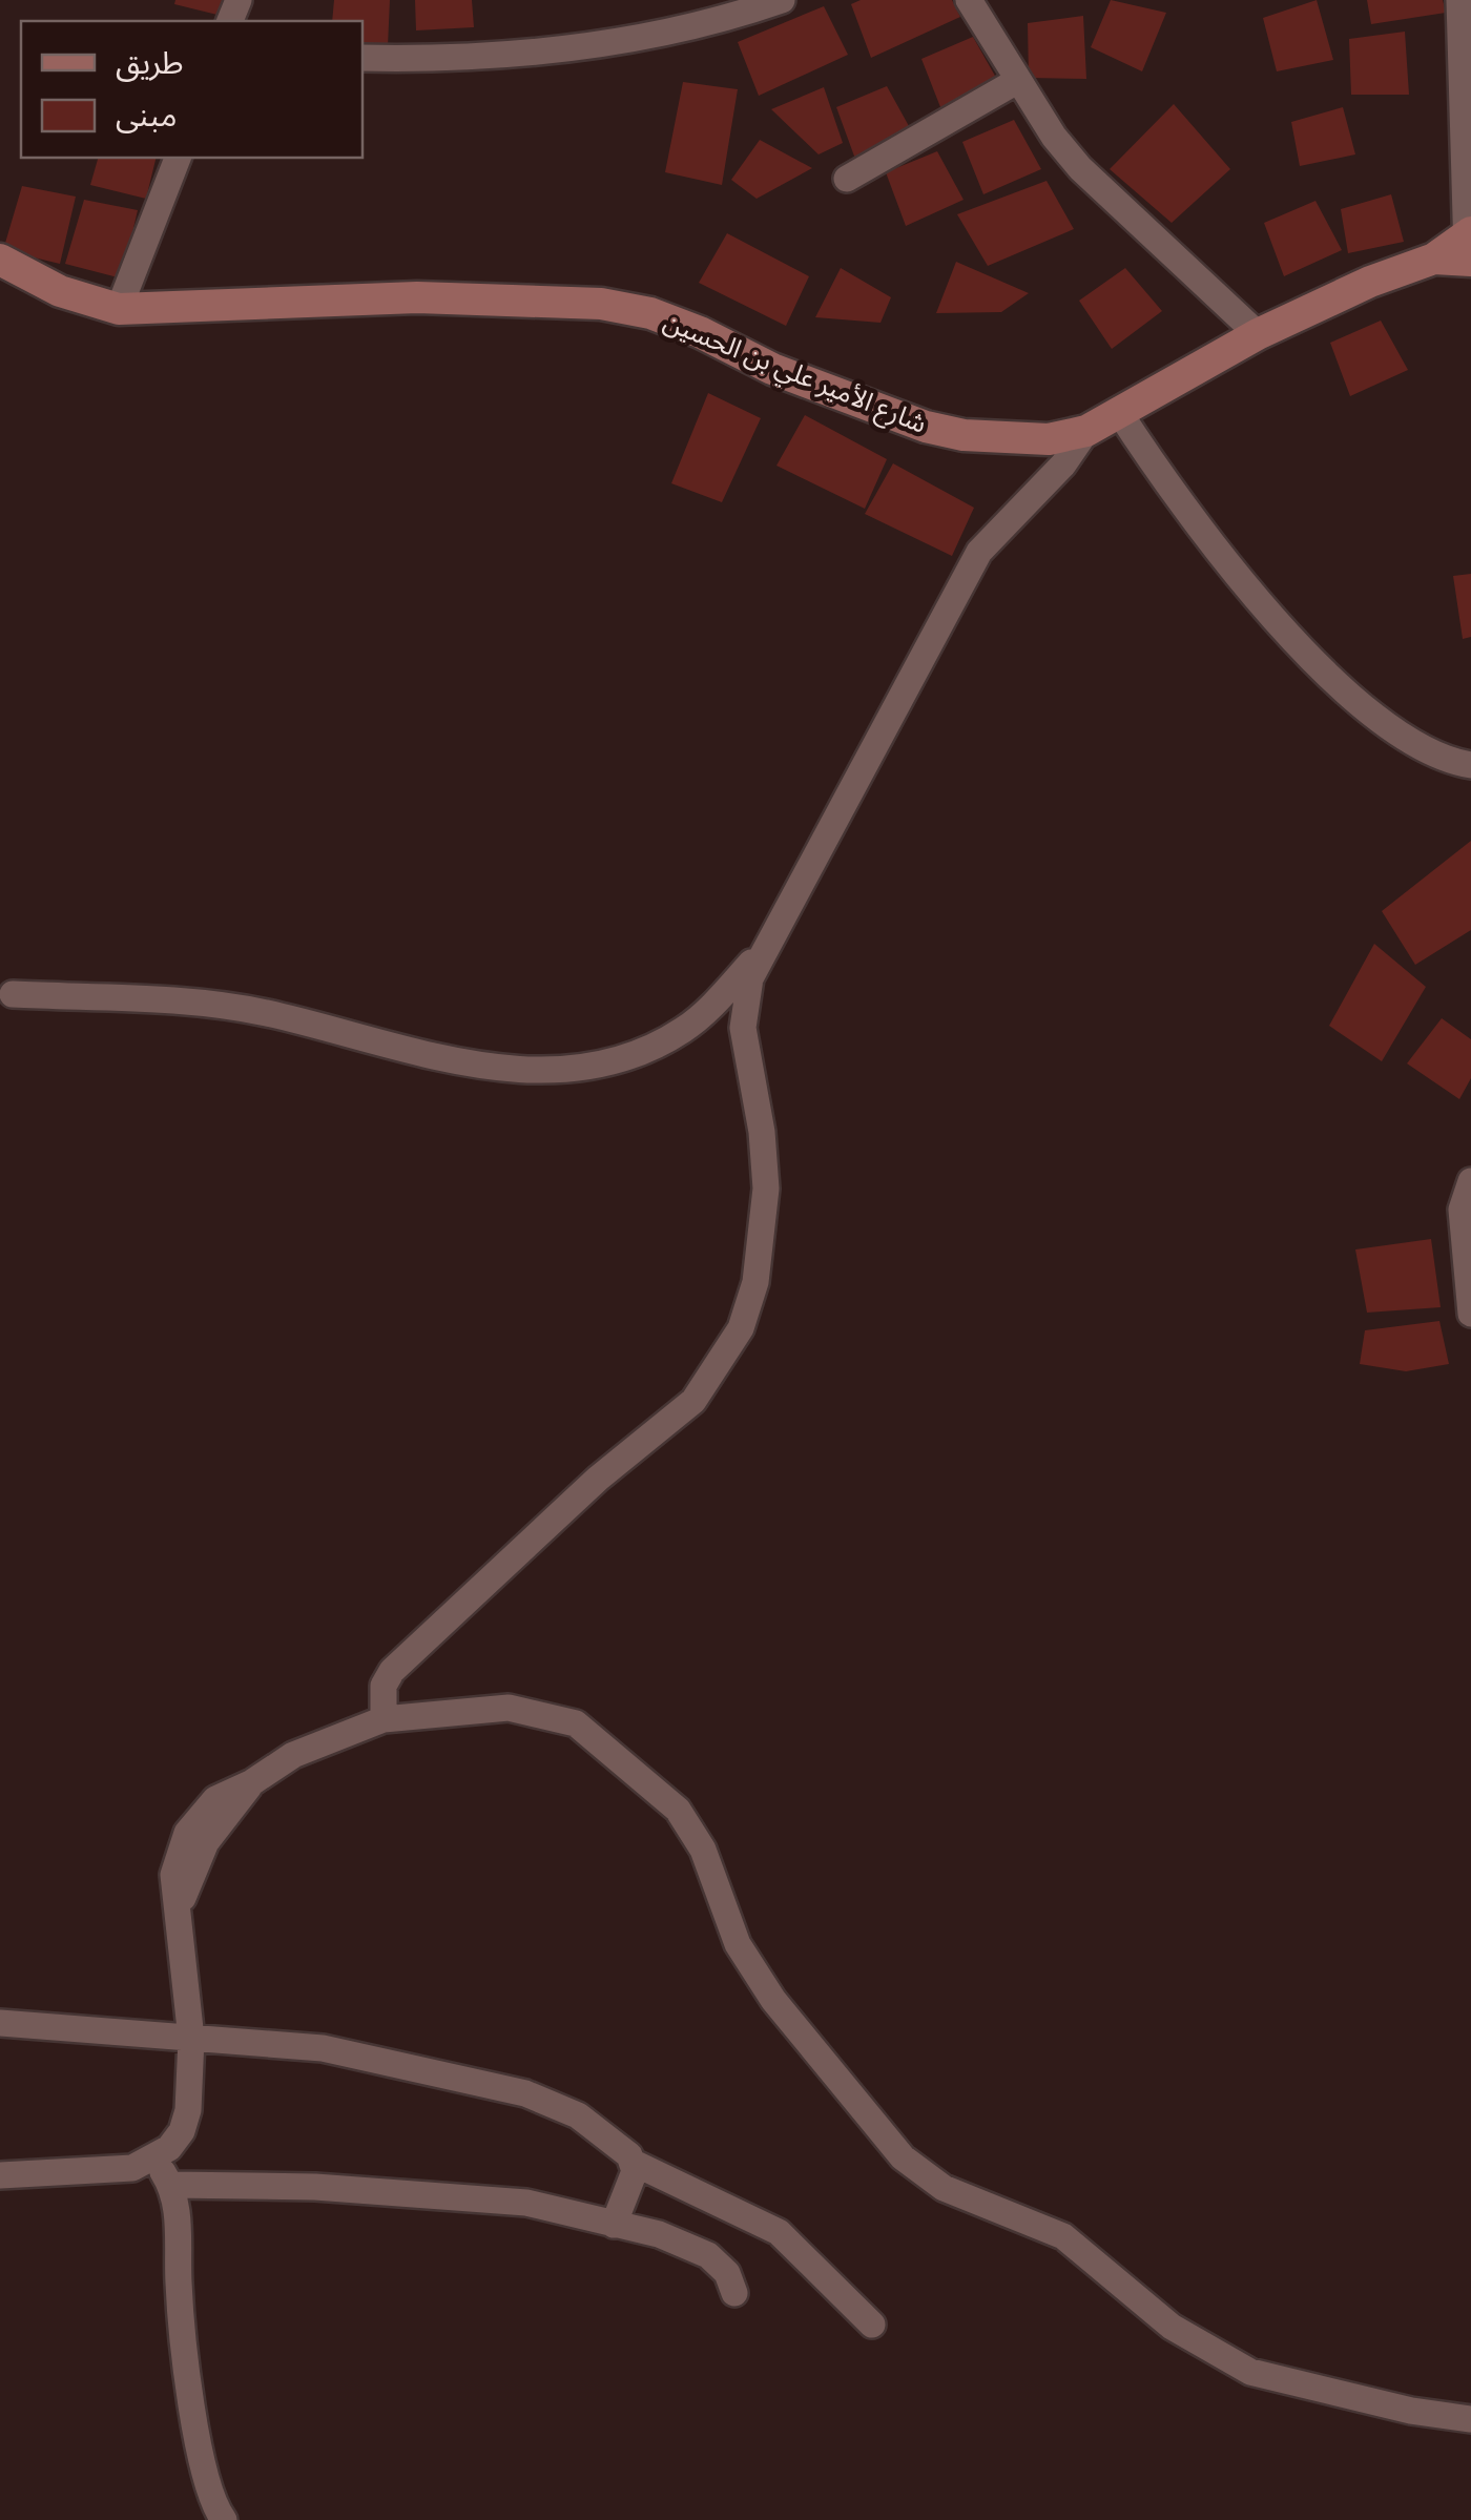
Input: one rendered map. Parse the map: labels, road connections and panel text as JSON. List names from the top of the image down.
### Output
{
  "streets": {
    "street": ["شارع الأمير علي بن الحسين"]
  },
  "legend": ["طريق", "مبنى"]
}
